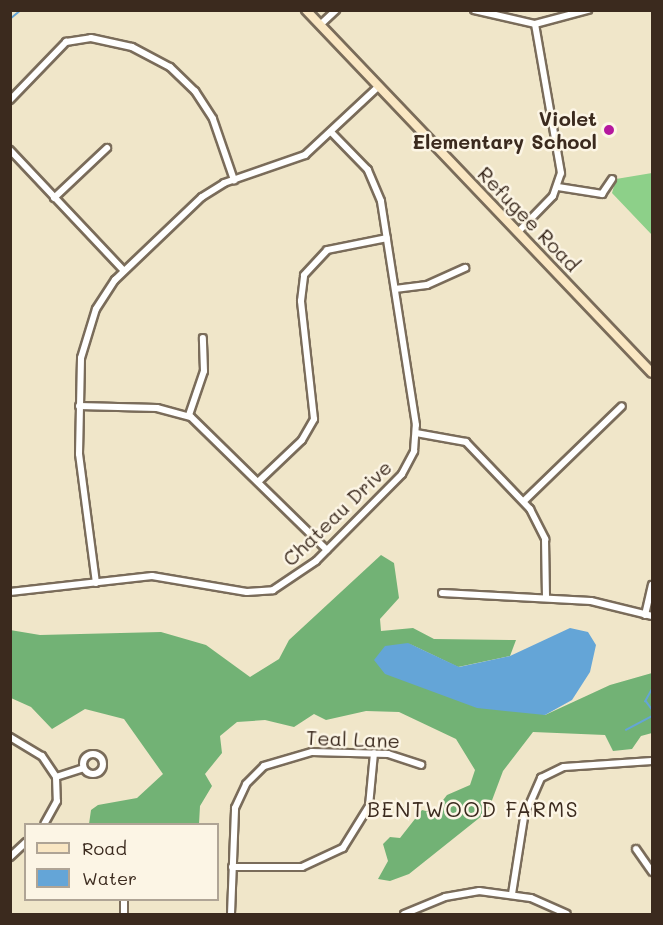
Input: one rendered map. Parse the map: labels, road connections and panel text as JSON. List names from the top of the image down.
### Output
{
  "streets": {
    "main road": ["Refugee Road"],
    "street": ["Chateau Drive", "Teal Lane"]
  },
  "districts": ["BENTWOOD FARMS"],
  "places": ["Violet Elementary School"],
  "legend": ["Road", "Water"]
}
